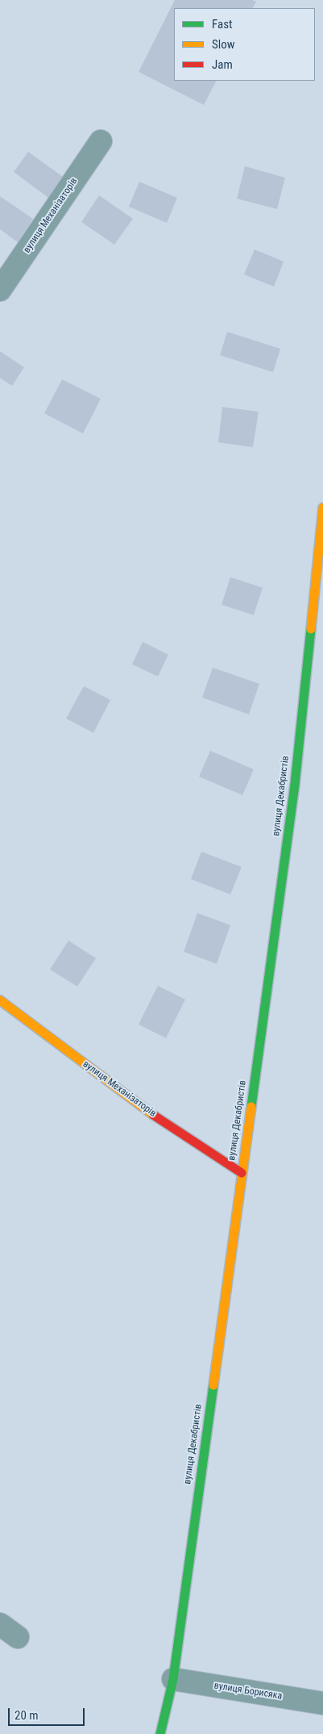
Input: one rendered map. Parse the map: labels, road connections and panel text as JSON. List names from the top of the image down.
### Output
{
  "streets": {
    "street": ["вулиця Механізаторів", "вулиця Декабристів", "вулиця Борисяка"]
  },
  "crossings": [
    ["вулиця Механізаторів", "вулиця Декабристів"],
    ["вулиця Декабристів", "вулиця Борисяка"]
  ],
  "legend": ["Fast", "Slow", "Jam"],
  "scale_bar": "20 m"
}
